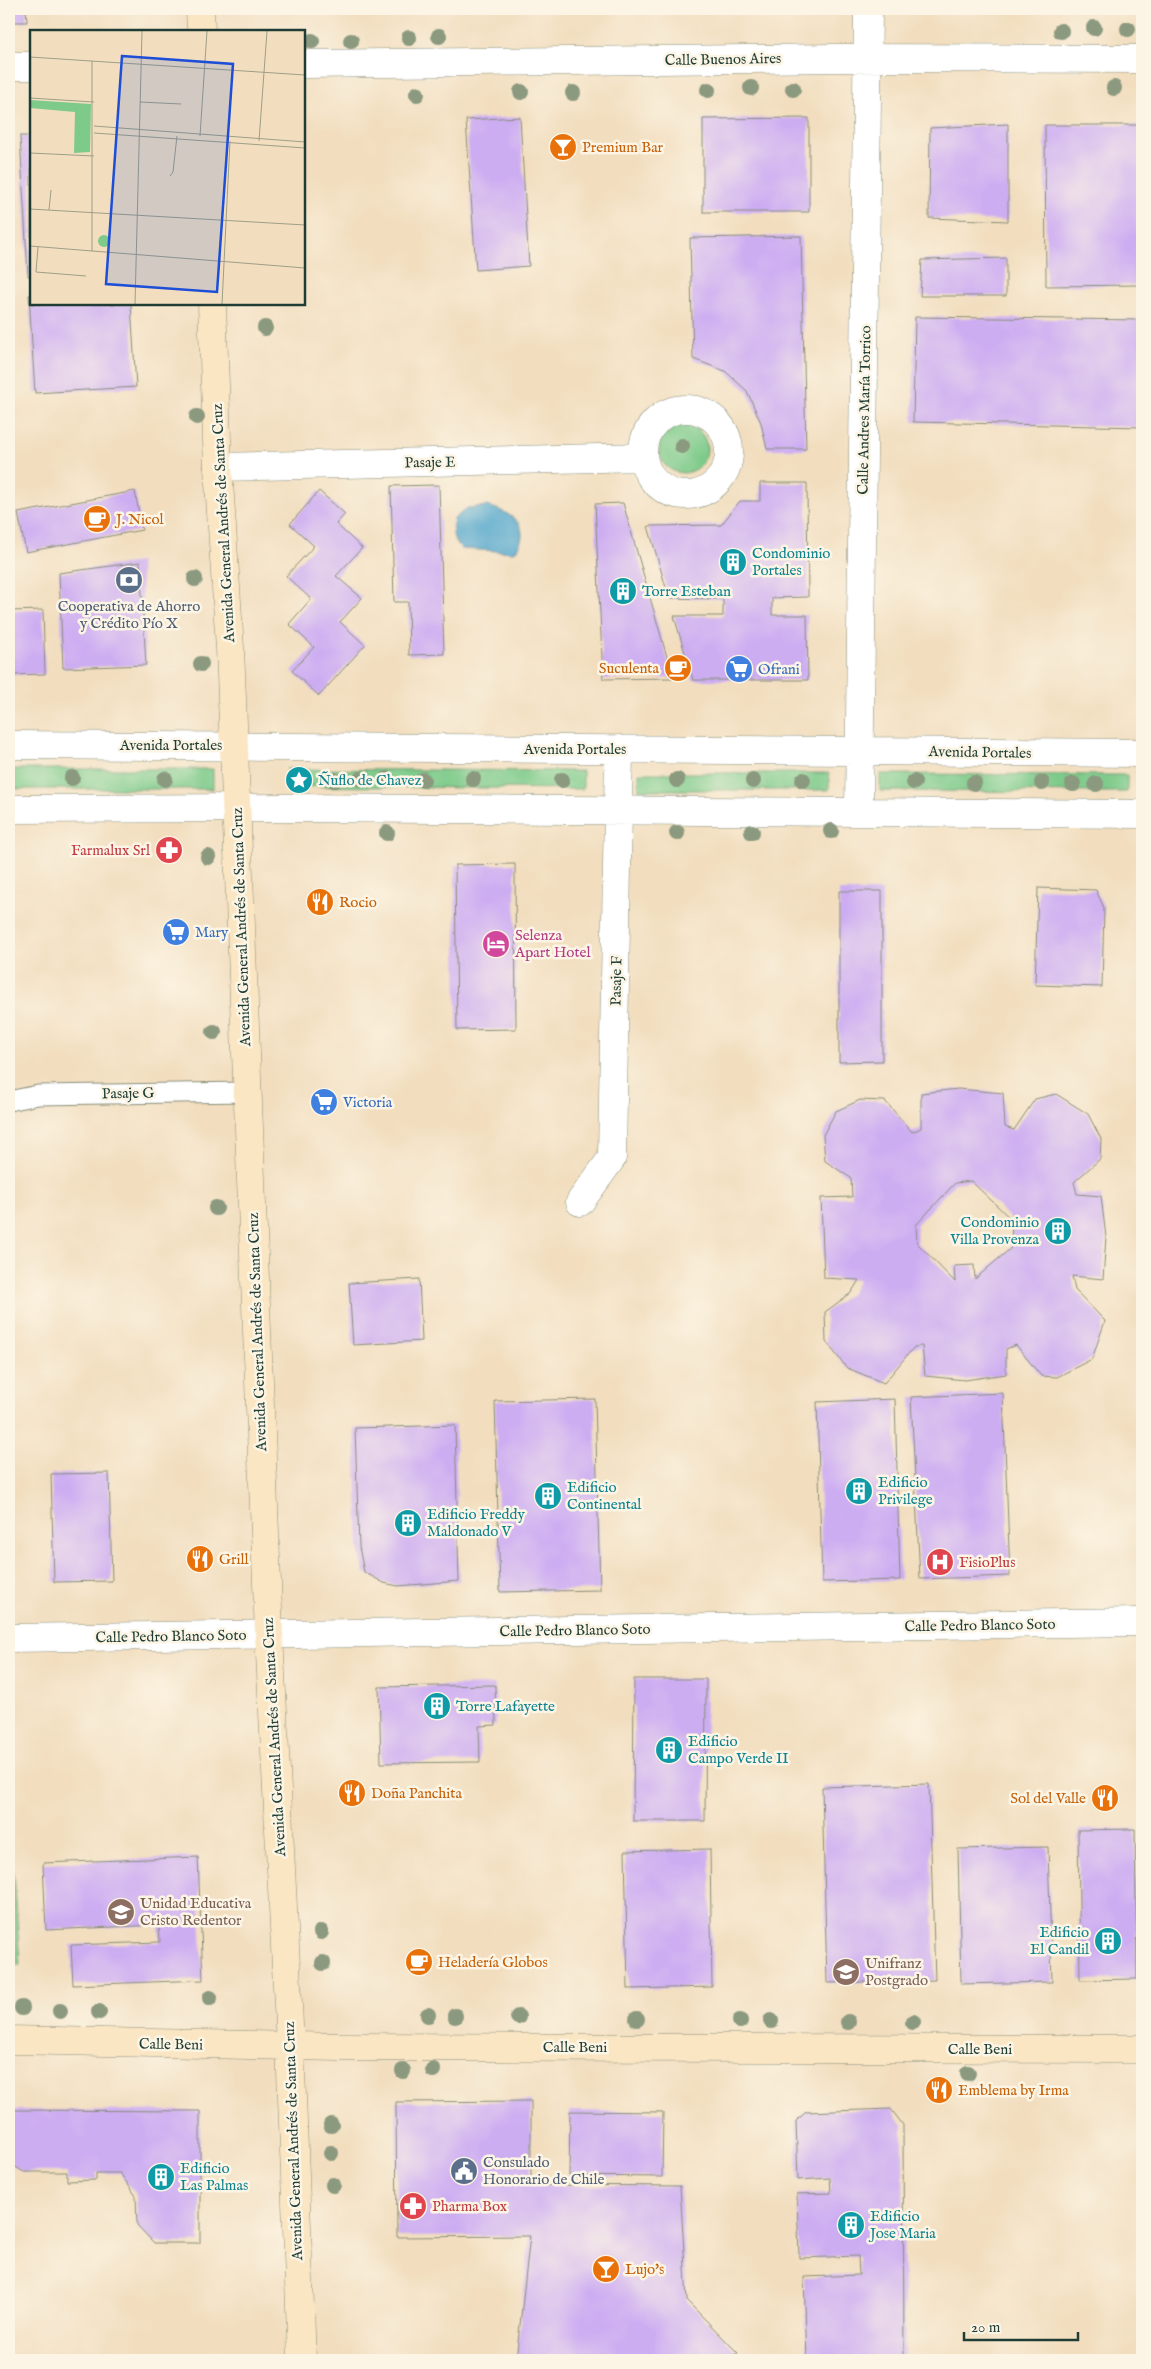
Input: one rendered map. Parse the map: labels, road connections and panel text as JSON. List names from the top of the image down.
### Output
{
  "streets": {
    "main road": ["Avenida General Andrés de Santa Cruz", "Calle Beni"],
    "street": [
      "Calle Buenos Aires",
      "Calle Andres María Torrico",
      "Pasaje E",
      "Avenida Portales",
      "Pasaje F",
      "Calle Pedro Blanco Soto"
    ],
    "lane": ["Pasaje G"]
  },
  "crossings": [
    ["Calle Buenos Aires", "Calle Andres María Torrico"],
    ["Calle Andres María Torrico", "Avenida Portales"],
    ["Pasaje E", "Avenida General Andrés de Santa Cruz"],
    ["Avenida General Andrés de Santa Cruz", "Avenida Portales"],
    ["Avenida General Andrés de Santa Cruz", "Pasaje G"],
    ["Avenida General Andrés de Santa Cruz", "Calle Pedro Blanco Soto"],
    ["Avenida General Andrés de Santa Cruz", "Calle Beni"],
    ["Avenida Portales", "Pasaje F"]
  ],
  "places": {
    "bar": ["Premium Bar", "Lujo's"],
    "cafe": ["J. Nicol", "Suculenta", "Heladería Globos"],
    "building": [
      "Condominio Portales",
      "Torre Esteban",
      "Condominio Villa Provenza",
      "Edificio Privilege",
      "Edificio Continental",
      "Edificio Freddy Maldonado V",
      "Torre Lafayette",
      "Edificio Campo Verde II",
      "Edificio El Candil",
      "Edificio Las Palmas",
      "Edificio Jose Maria"
    ],
    "bank": ["Cooperativa de Ahorro y Crédito Pío X"],
    "supermarket": ["Ofrani", "Mary", "Victoria"],
    "place": ["Ñuflo de Chavez"],
    "pharmacy": ["Farmalux Srl", "Pharma Box"],
    "restaurant": [
      "Rocio",
      "Grill",
      "Doña Panchita",
      "Sol del Valle",
      "Emblema by Irma"
    ],
    "hotel": ["Selenza Apart Hotel"],
    "hospital": ["FisioPlus"],
    "school or university": ["Unidad Educativa Cristo Redentor", "Unifranz Postgrado"],
    "public building": ["Consulado Honorario de Chile"]
  },
  "scale_bar": "20 m"
}
